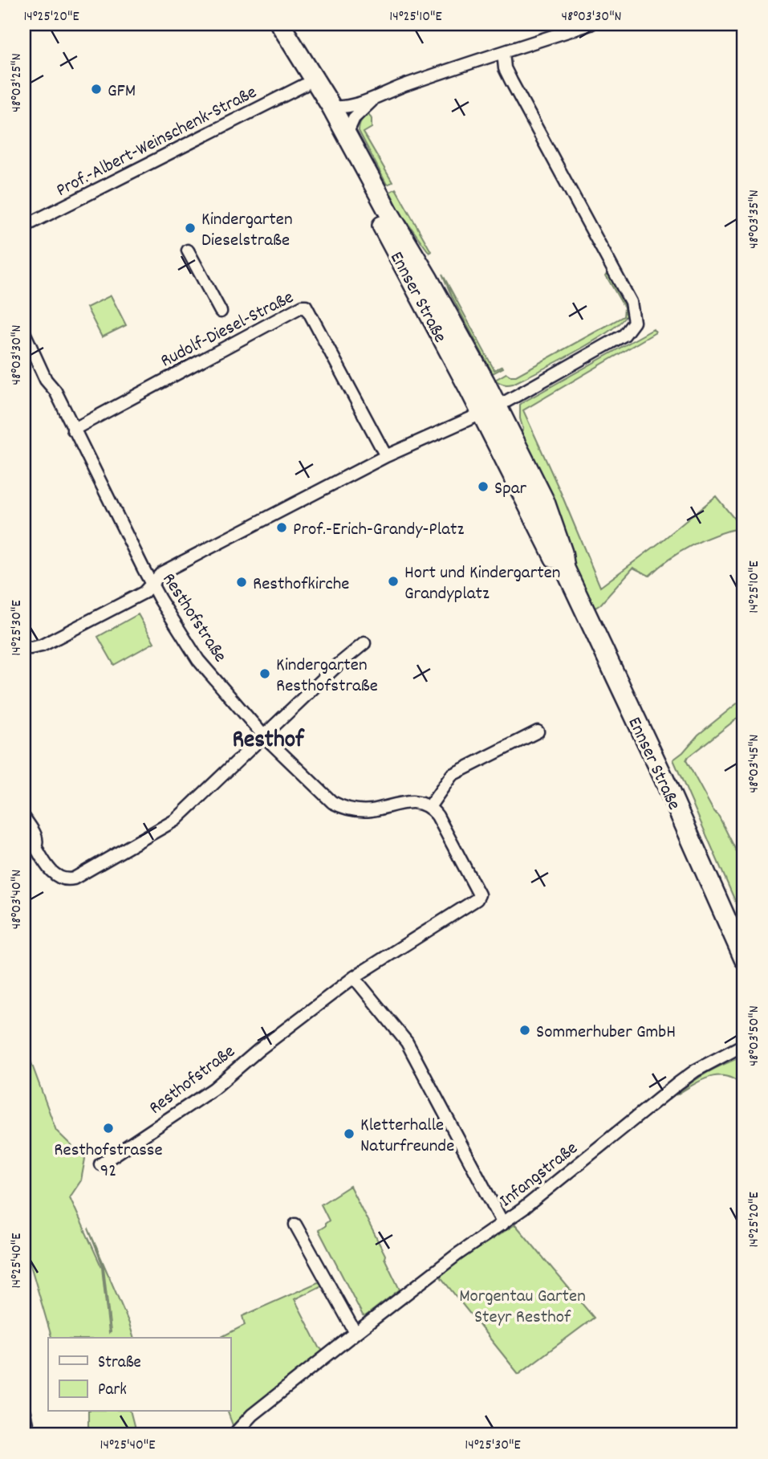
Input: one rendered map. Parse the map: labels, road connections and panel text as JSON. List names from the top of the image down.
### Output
{
  "streets": {
    "main road": ["Ennser Straße"],
    "street": [
      "Prof.-Albert-Weinschenk-Straße",
      "Rudolf-Diesel-Straße",
      "Resthofstraße",
      "Infangstraße"
    ]
  },
  "crossings": [
    ["Prof.-Albert-Weinschenk-Straße", "Ennser Straße"],
    ["Rudolf-Diesel-Straße", "Resthofstraße"]
  ],
  "districts": ["Resthof"],
  "parks": ["Morgentau Garten Steyr Resthof"],
  "places": [
    "GFM",
    "Kindergarten Dieselstraße",
    "Spar",
    "Prof.-Erich-Grandy-Platz",
    "Hort und Kindergarten Grandyplatz",
    "Resthofkirche",
    "Kindergarten Resthofstraße",
    "Sommerhuber GmbH",
    "Resthofstrasse 92",
    "Kletterhalle Naturfreunde"
  ],
  "legend": ["Straße", "Park"],
  "coordinates": [
    "14°25'20\"E",
    "14°25'10\"E",
    "48°03'30\"N",
    "48°03'25\"N",
    "48°03'35\"N",
    "14°25'30\"E",
    "48°03'45\"N",
    "48°03'40\"N",
    "48°03'50\"N",
    "14°25'40\"E"
  ]
}
